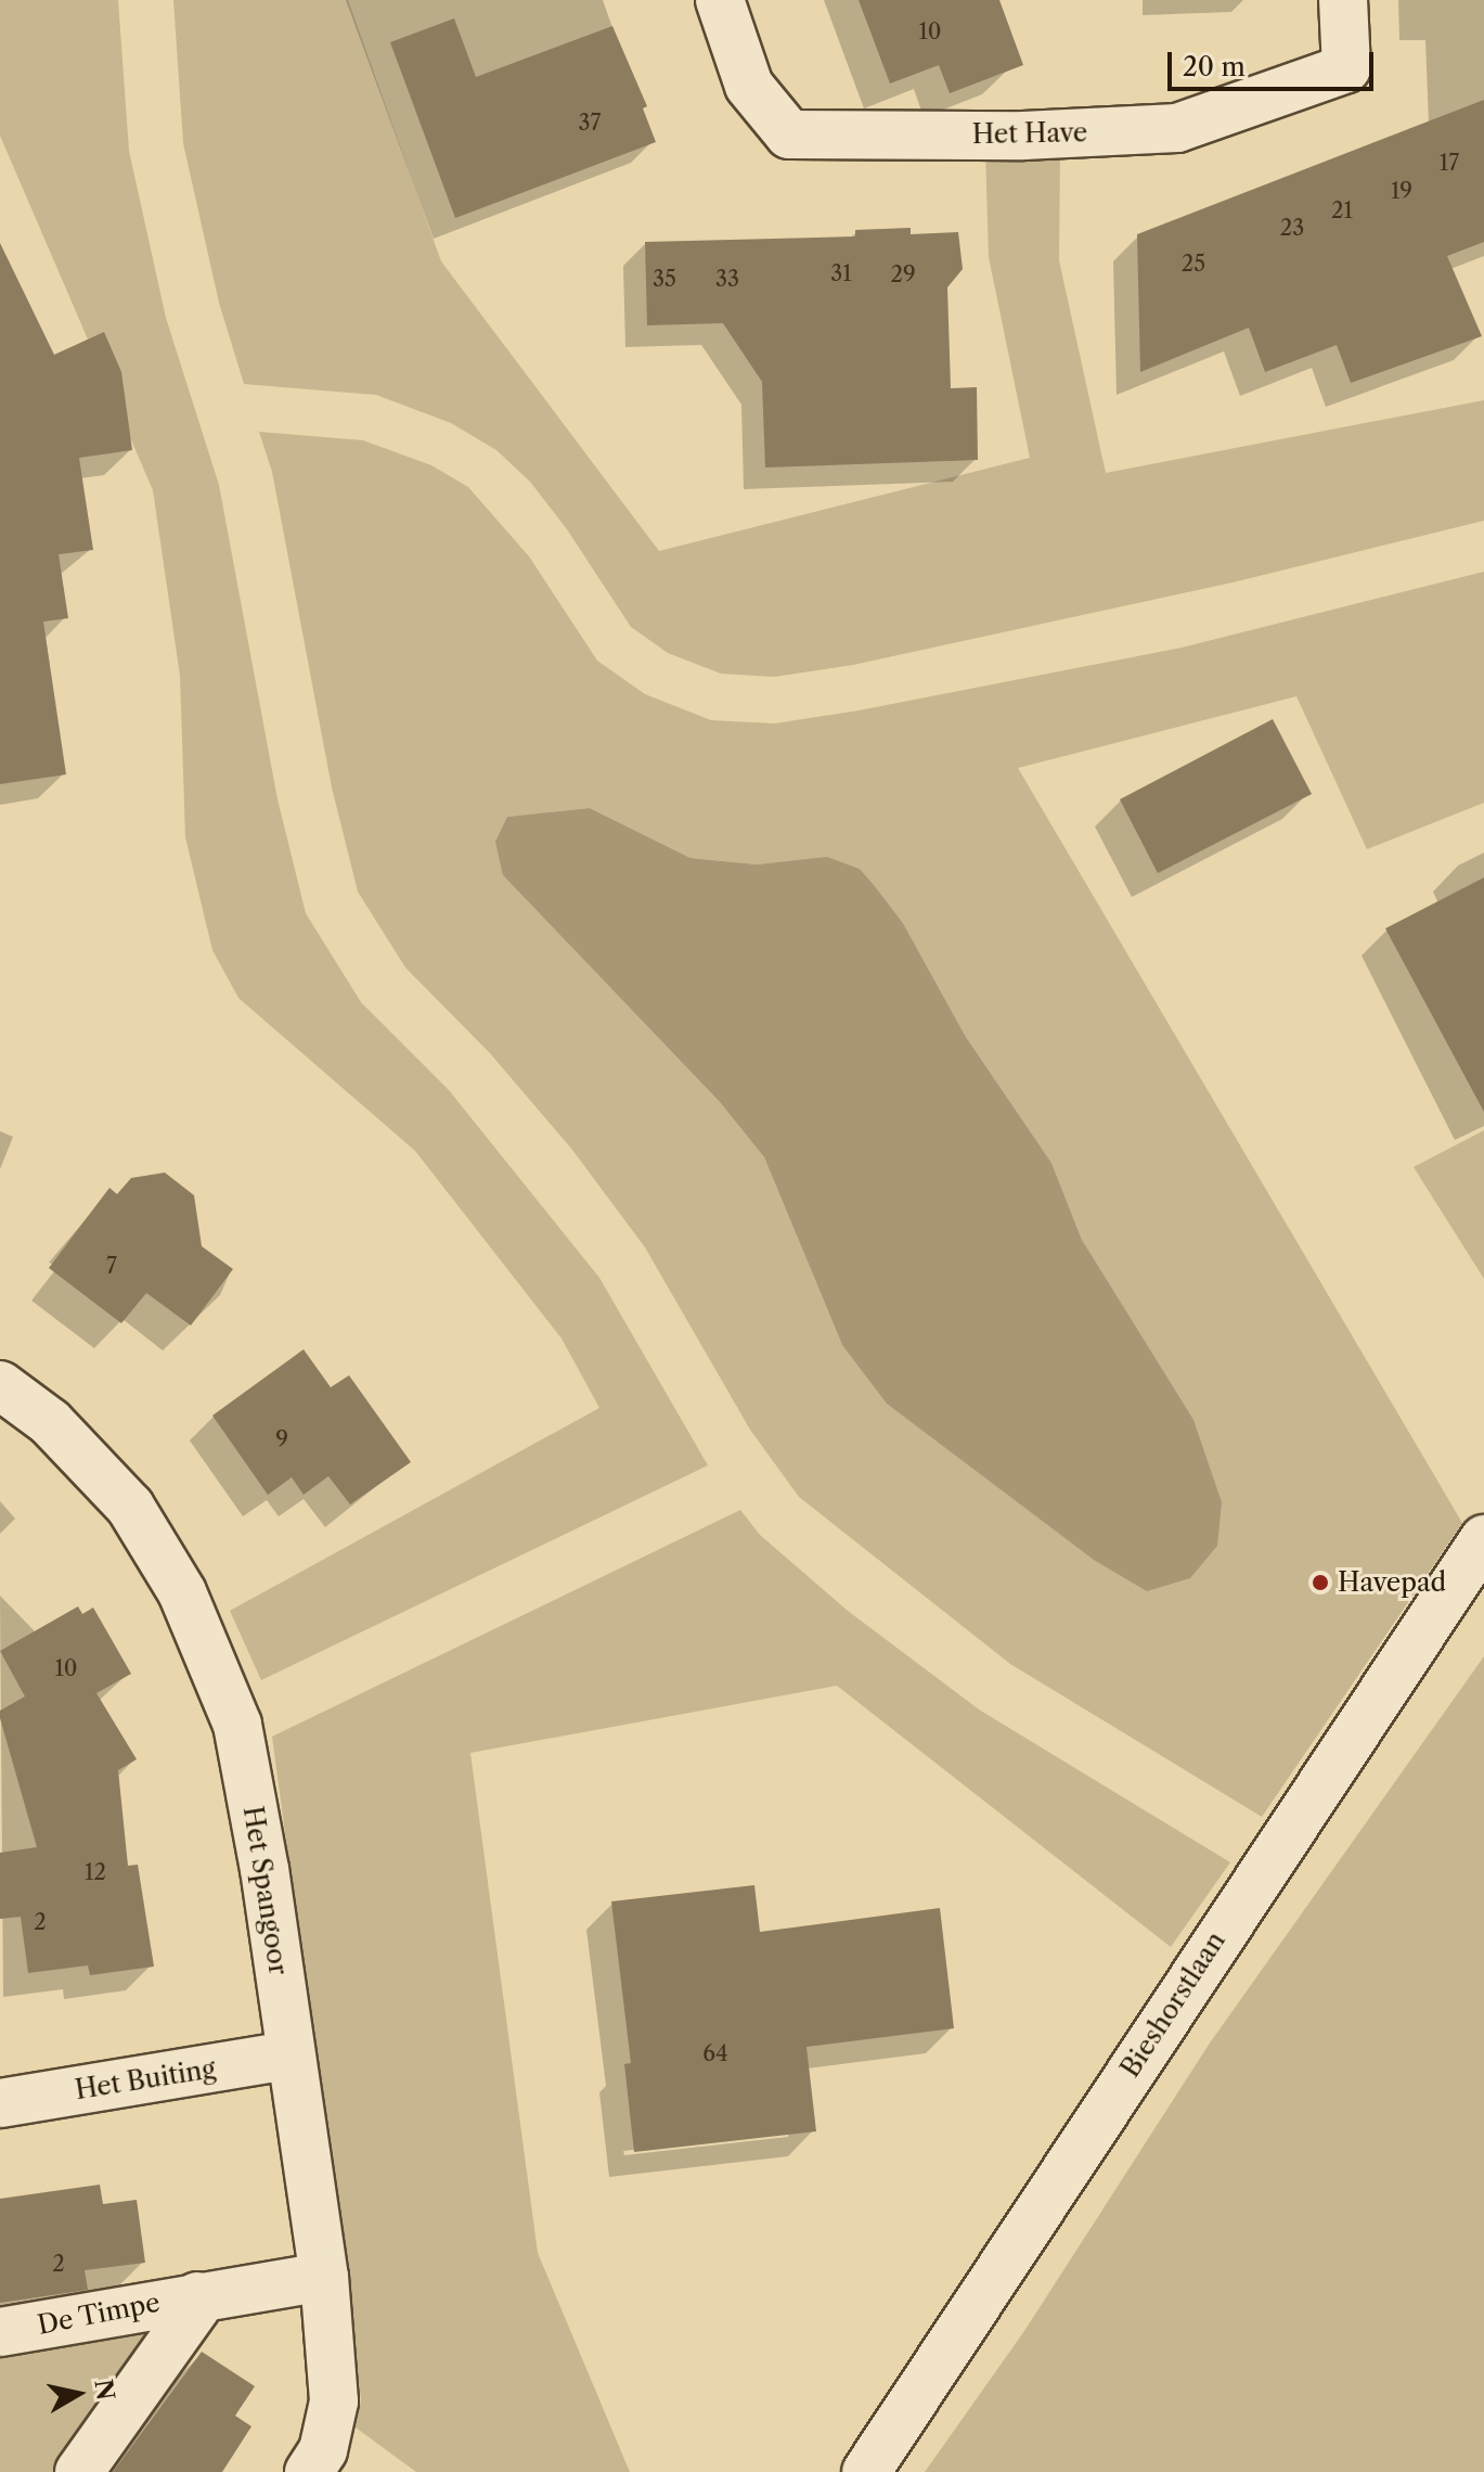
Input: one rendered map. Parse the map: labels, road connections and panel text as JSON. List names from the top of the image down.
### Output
{
  "streets": {
    "street": [
      "Het Have",
      "Het Spangoor",
      "Bieshorstlaan",
      "Het Buiting",
      "De Timpe"
    ]
  },
  "crossings": [
    ["Het Spangoor", "Het Buiting"],
    ["Het Spangoor", "De Timpe"]
  ],
  "places": ["Havepad"],
  "house_numbers": [
    "10",
    "37",
    "17",
    "19",
    "21",
    "23",
    "25",
    "31",
    "29",
    "35",
    "33",
    "7",
    "9",
    "10",
    "12",
    "2",
    "64",
    "2"
  ],
  "scale_bar": "20 m",
  "north": "right"
}
